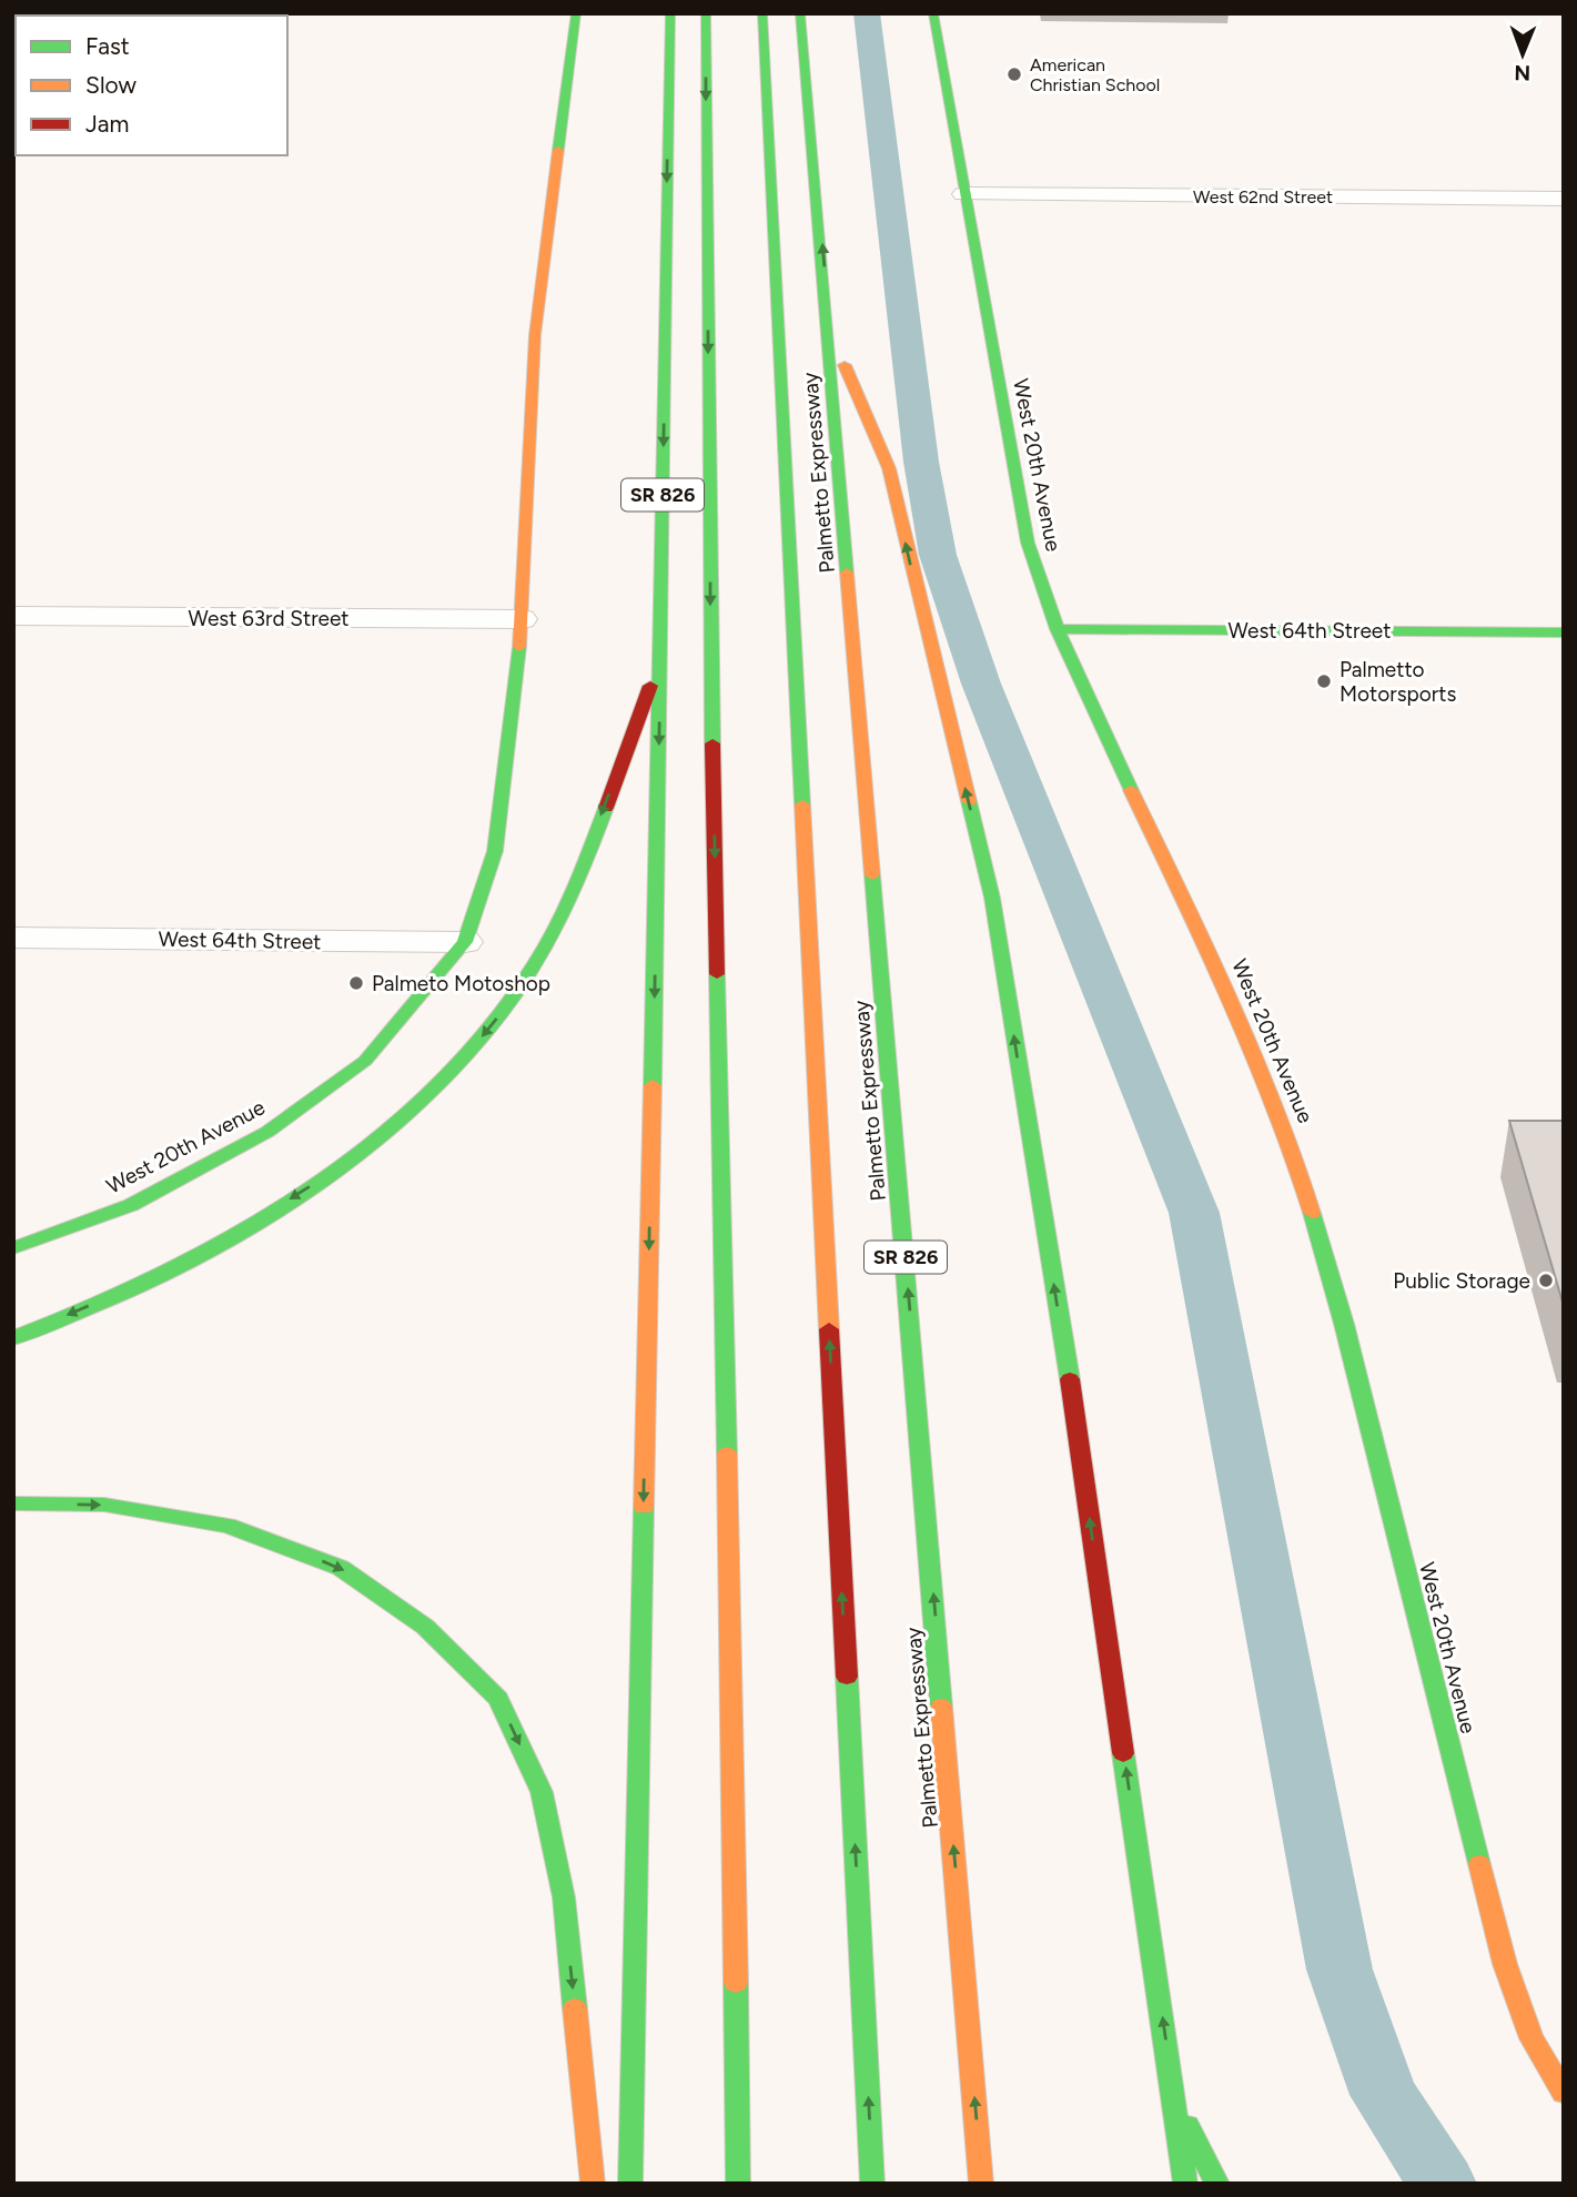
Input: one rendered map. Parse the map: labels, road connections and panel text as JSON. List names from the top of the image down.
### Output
{
  "streets": {
    "main road": [
      "West 20th Avenue",
      "Palmetto Expressway",
      "SR 826",
      "West 64th Street"
    ],
    "street": ["West 62nd Street", "West 63rd Street"]
  },
  "crossings": [
    ["West 62nd Street", "West 20th Avenue"],
    ["West 20th Avenue", "West 64th Street"]
  ],
  "places": [
    "American Christian School",
    "Palmetto Motorsports",
    "Palmeto Motoshop",
    "Public Storage"
  ],
  "legend": ["Fast", "Slow", "Jam"],
  "north": "bottom"
}
